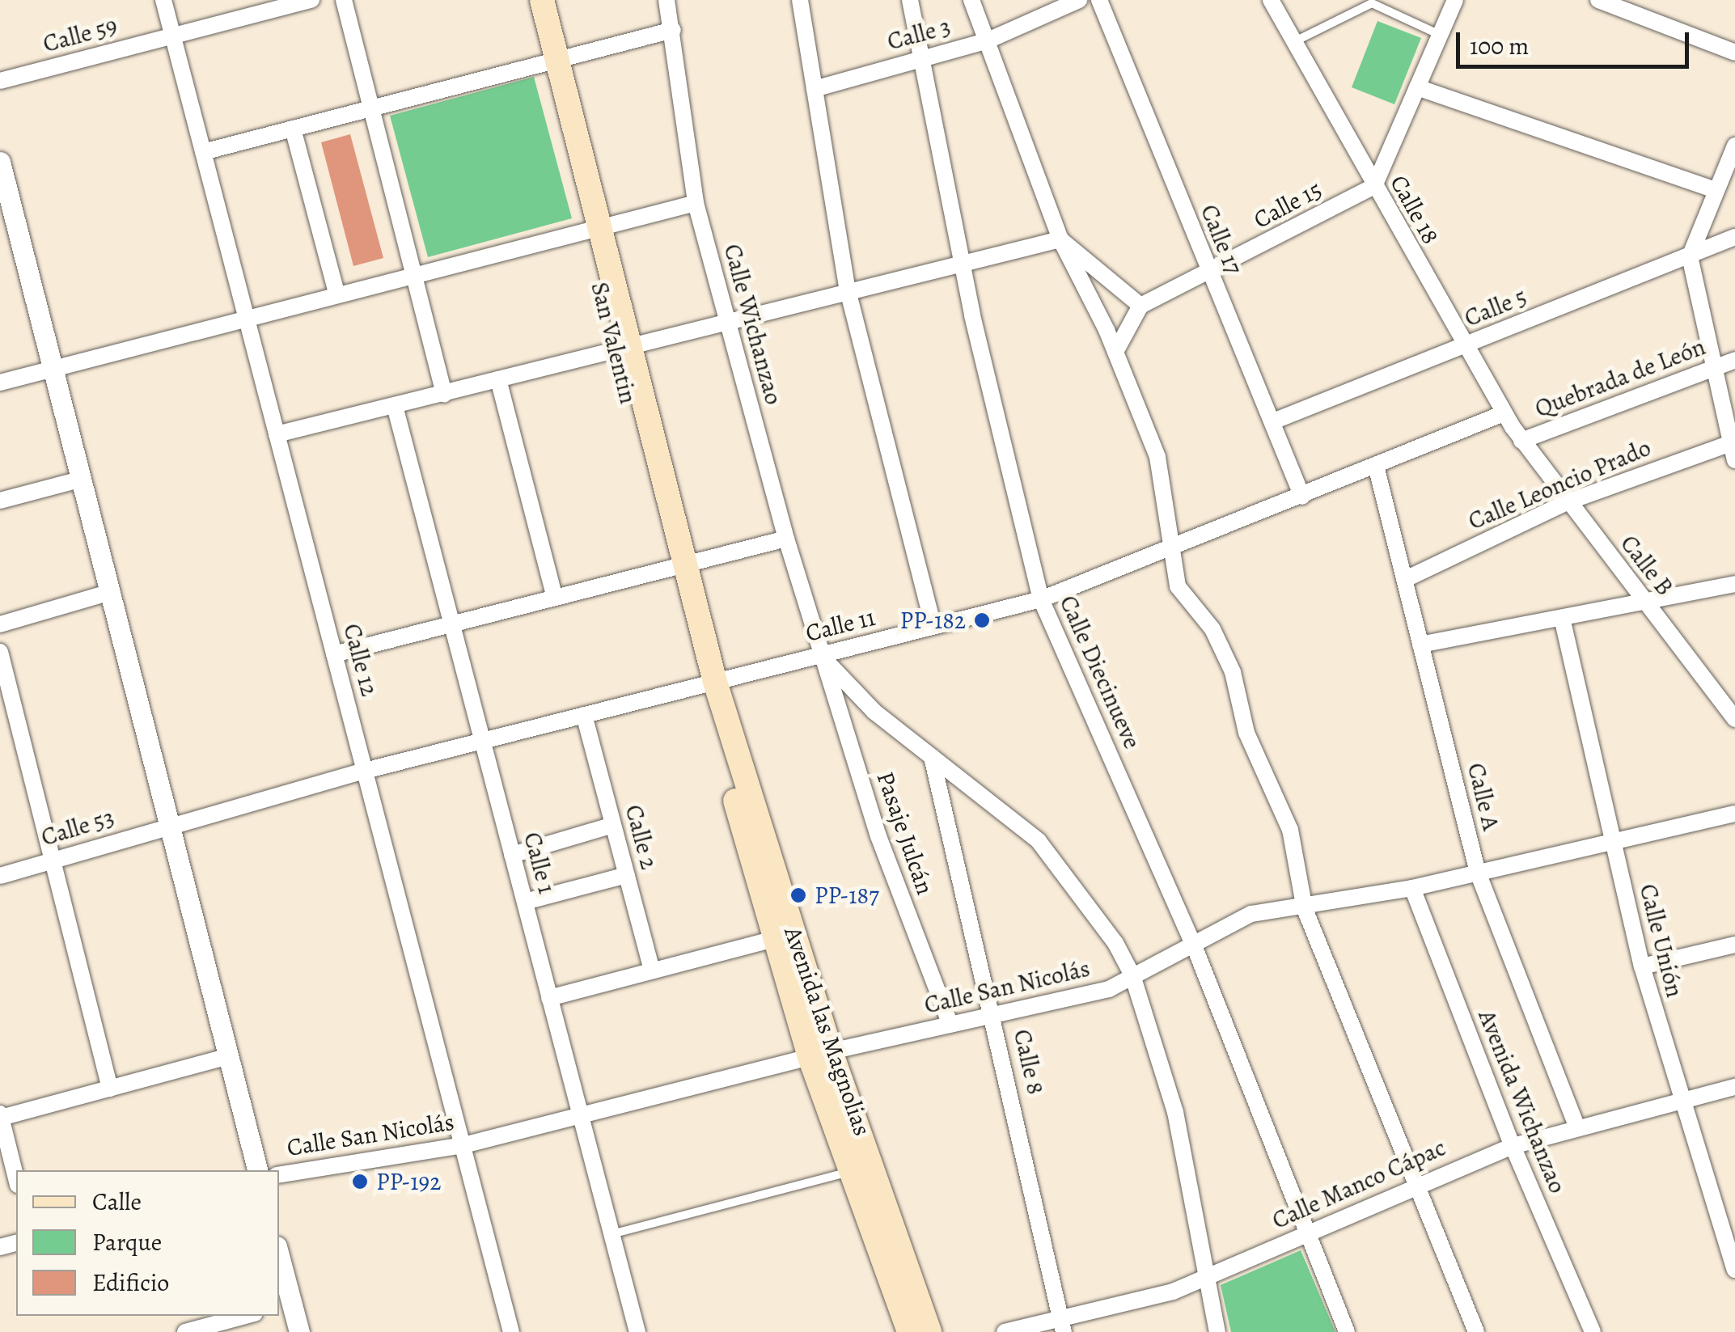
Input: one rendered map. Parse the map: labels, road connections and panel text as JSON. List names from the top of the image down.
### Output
{
  "streets": {
    "main road": ["San Valentin", "Avenida las Magnolias"],
    "street": [
      "Calle 3",
      "Calle 59",
      "Calle 15",
      "Calle 18",
      "Calle 17",
      "Calle 5",
      "Calle Wichanzao",
      "Quebrada de León",
      "Calle Leoncio Prado",
      "Calle B",
      "Calle 11",
      "Calle 12",
      "Calle Diecinueve",
      "Calle A",
      "Calle 53",
      "Pasaje Julcán",
      "Calle 2",
      "Calle 1",
      "Calle Unión",
      "Calle San Nicolás",
      "Calle 8",
      "Avenida Wichanzao",
      "Calle Manco Cápac"
    ]
  },
  "crossings": [
    ["Calle 3", "Calle Diecinueve"],
    ["Calle 59", "Calle 12"],
    ["Calle 15", "Calle 18"],
    ["Calle 15", "Calle 17"],
    ["Calle 18", "Calle 5"],
    ["Calle 18", "Quebrada de León"],
    ["Calle 18", "Calle B"],
    ["Calle 18", "Calle 11"],
    ["Calle 17", "Calle 5"],
    ["Calle 17", "Calle 11"],
    ["Calle Wichanzao", "Calle 11"],
    ["Calle Wichanzao", "Pasaje Julcán"],
    ["San Valentin", "Calle 11"],
    ["San Valentin", "Avenida las Magnolias"],
    ["Quebrada de León", "Calle B"],
    ["Calle Leoncio Prado", "Calle B"],
    ["Calle Leoncio Prado", "Calle A"],
    ["Calle 11", "Calle 12"],
    ["Calle 11", "Calle Diecinueve"],
    ["Calle 11", "Calle A"],
    ["Calle 11", "Calle 53"],
    ["Calle 11", "Pasaje Julcán"],
    ["Calle 11", "Calle 2"],
    ["Calle 11", "Calle 1"],
    ["Calle 11", "Avenida las Magnolias"],
    ["Calle 12", "Calle San Nicolás"],
    ["Calle Diecinueve", "Calle San Nicolás"],
    ["Calle Diecinueve", "Calle Manco Cápac"],
    ["Calle A", "Calle San Nicolás"],
    ["Calle A", "Calle Manco Cápac"],
    ["Pasaje Julcán", "Calle San Nicolás"],
    ["Calle 1", "Calle San Nicolás"],
    ["Calle Unión", "Calle San Nicolás"],
    ["Calle Unión", "Calle Manco Cápac"],
    ["Calle San Nicolás", "Avenida las Magnolias"],
    ["Calle San Nicolás", "Calle 8"],
    ["Calle San Nicolás", "Avenida Wichanzao"],
    ["Calle 8", "Calle Manco Cápac"],
    ["Avenida Wichanzao", "Calle Manco Cápac"]
  ],
  "places": ["PP-182", "PP-187", "PP-192"],
  "legend": ["Calle", "Parque", "Edificio"],
  "scale_bar": "100 m"
}
